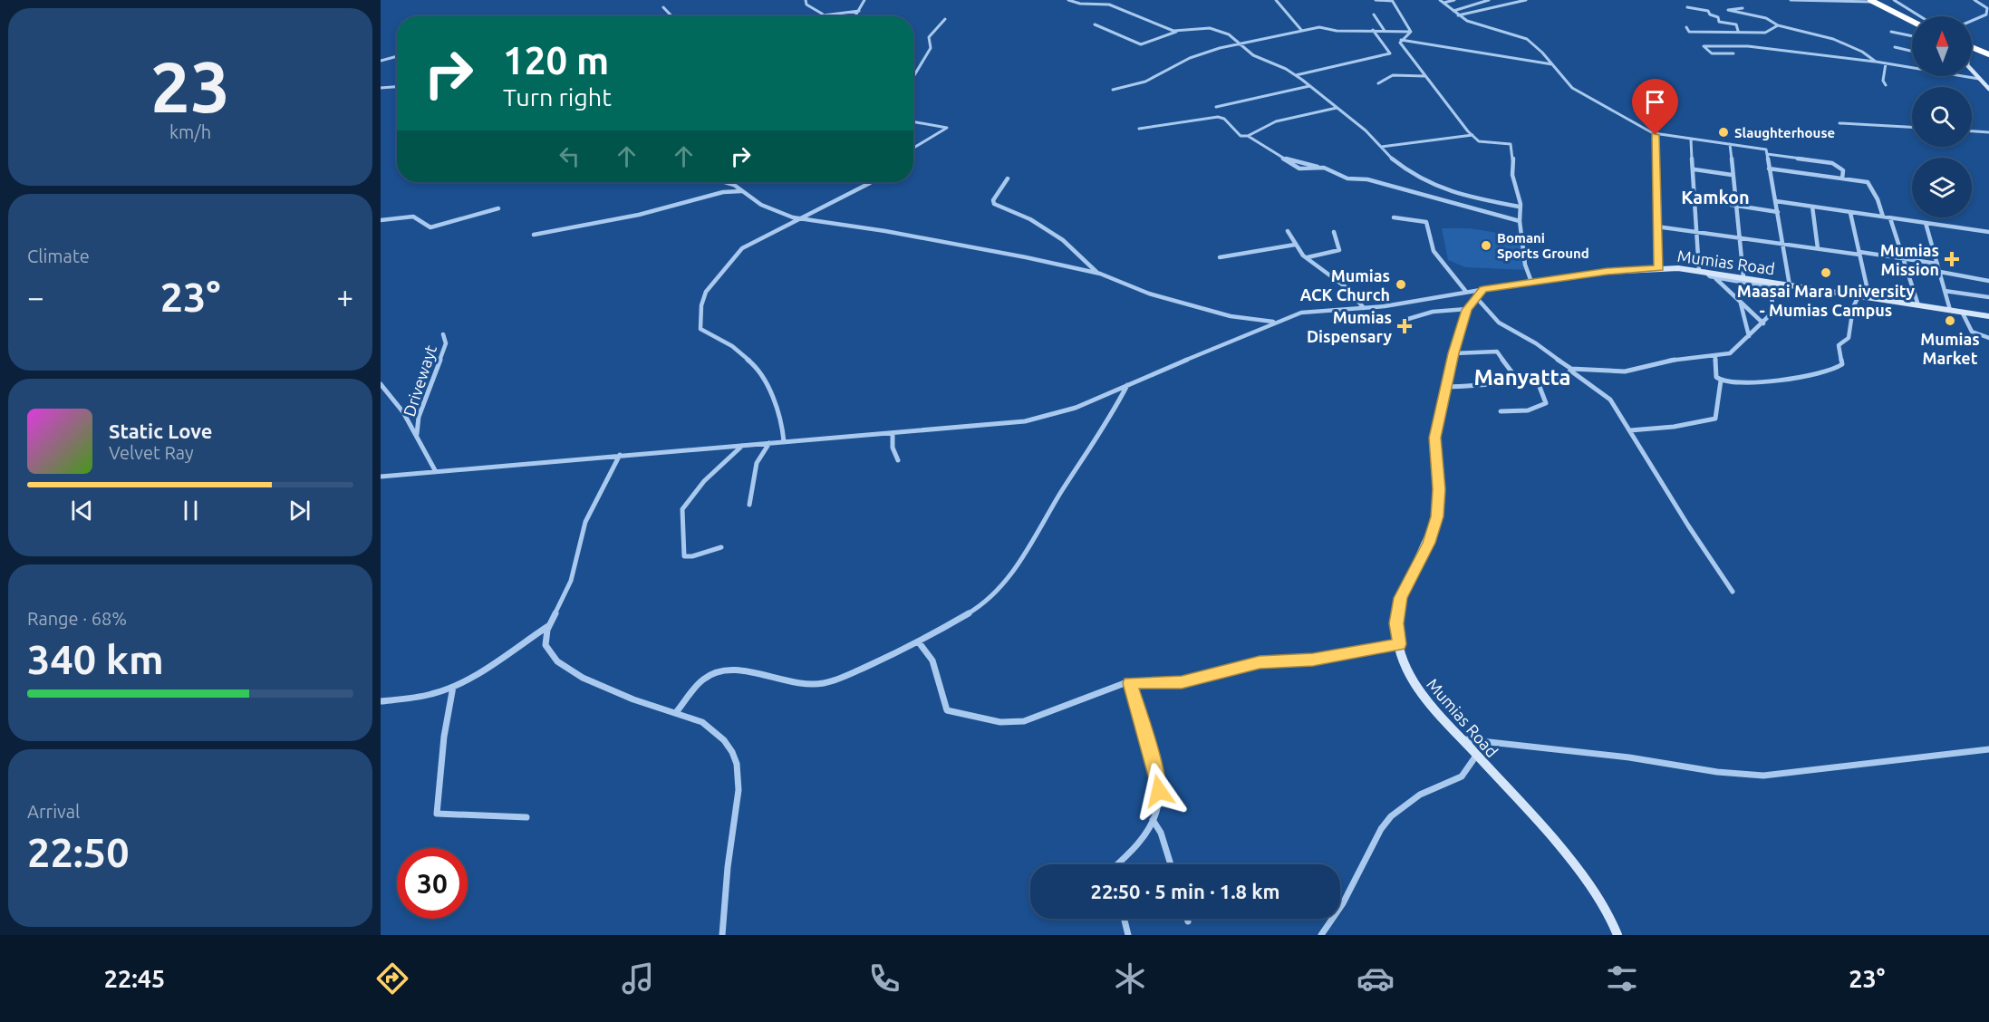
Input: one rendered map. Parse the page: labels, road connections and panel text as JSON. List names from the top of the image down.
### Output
{
  "streets": {
    "street": ["Mumias Road", "Drivewayt"]
  },
  "districts": ["Kamkon", "Manyatta"],
  "places": {
    "other": [
      "Slaughterhouse",
      "Bomani Sports Ground",
      "Maasai Mara University - Mumias Campus",
      "Mumias ACK Church",
      "Mumias Market"
    ],
    "health": ["Mumias Mission", "Mumias Dispensary"]
  },
  "north": "top",
  "page": {
    "tile": [
      ["23", "km/h"],
      "Climate",
      ["Range · 68%", "340 km"],
      ["Arrival", "22:50"]
    ],
    "turn": ["120 m", "Turn right"],
    "heat": ["−", "23°", "+"],
    "song": ["Static Love", "Velvet Ray"],
    "limit": "30",
    "trip": "22:50 · 5 min · 1.8 km",
    "tabs": ["22:45", "23°"]
  }
}
